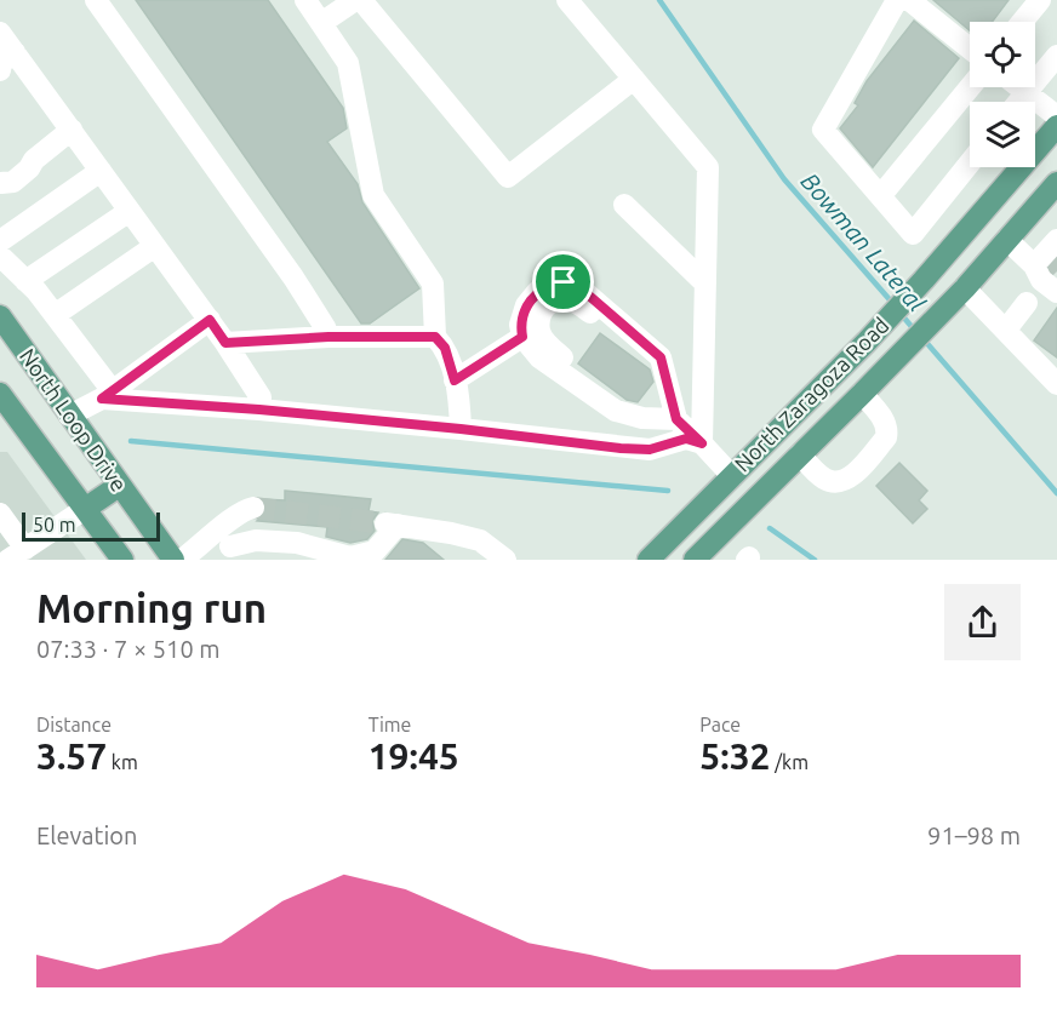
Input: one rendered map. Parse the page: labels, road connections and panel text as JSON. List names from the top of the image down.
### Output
{
  "streets": {
    "main road": ["North Zaragoza Road", "North Loop Drive"]
  },
  "water": ["Bowman Lateral"],
  "scale_bar": "50 m",
  "page": {
    "scale": "50 m",
    "heading": ["Morning run", "07:33 · 7 × 510 m"],
    "stats": [
      ["Distance", "3.57 km"],
      ["Time", "19:45"],
      ["Pace", "5:32 /km"]
    ],
    "chart": ["Elevation", "91–98 m"]
  }
}
